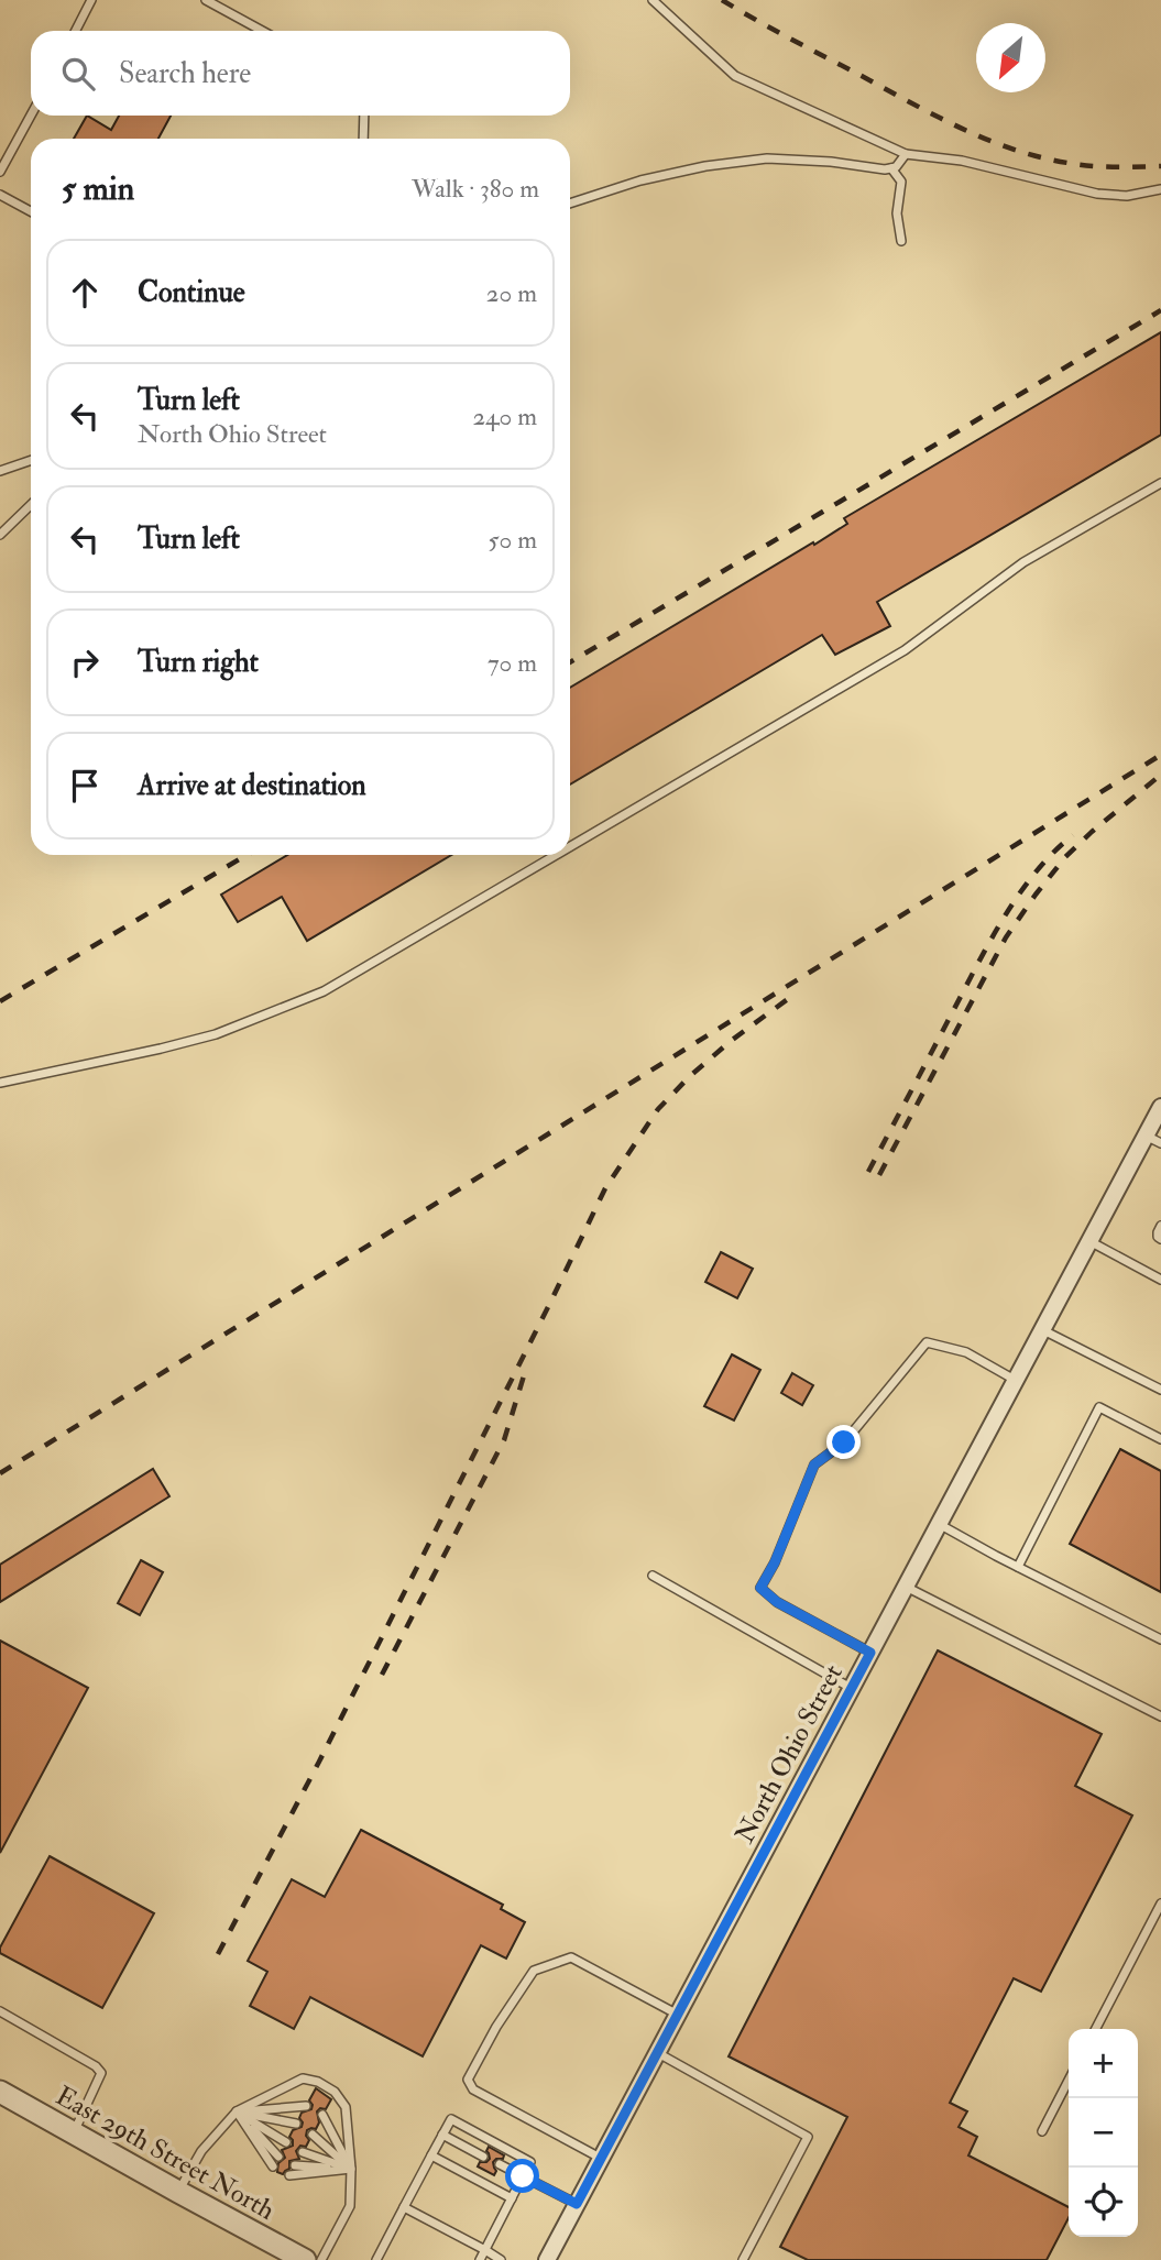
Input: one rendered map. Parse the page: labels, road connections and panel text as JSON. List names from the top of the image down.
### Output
{
  "streets": {
    "street": ["North Ohio Street", "East 29th Street North"]
  },
  "north": "bottom left",
  "page": {
    "search": "Search here",
    "heading": ["5 min", "Walk · 380 m"],
    "list": [
      ["Continue", "20 m"],
      ["Turn left", "North Ohio Street", "240 m"],
      ["Turn left", "50 m"],
      ["Turn right", "70 m"],
      "Arrive at destination"
    ],
    "map_buttons": ["+", "−"]
  }
}
